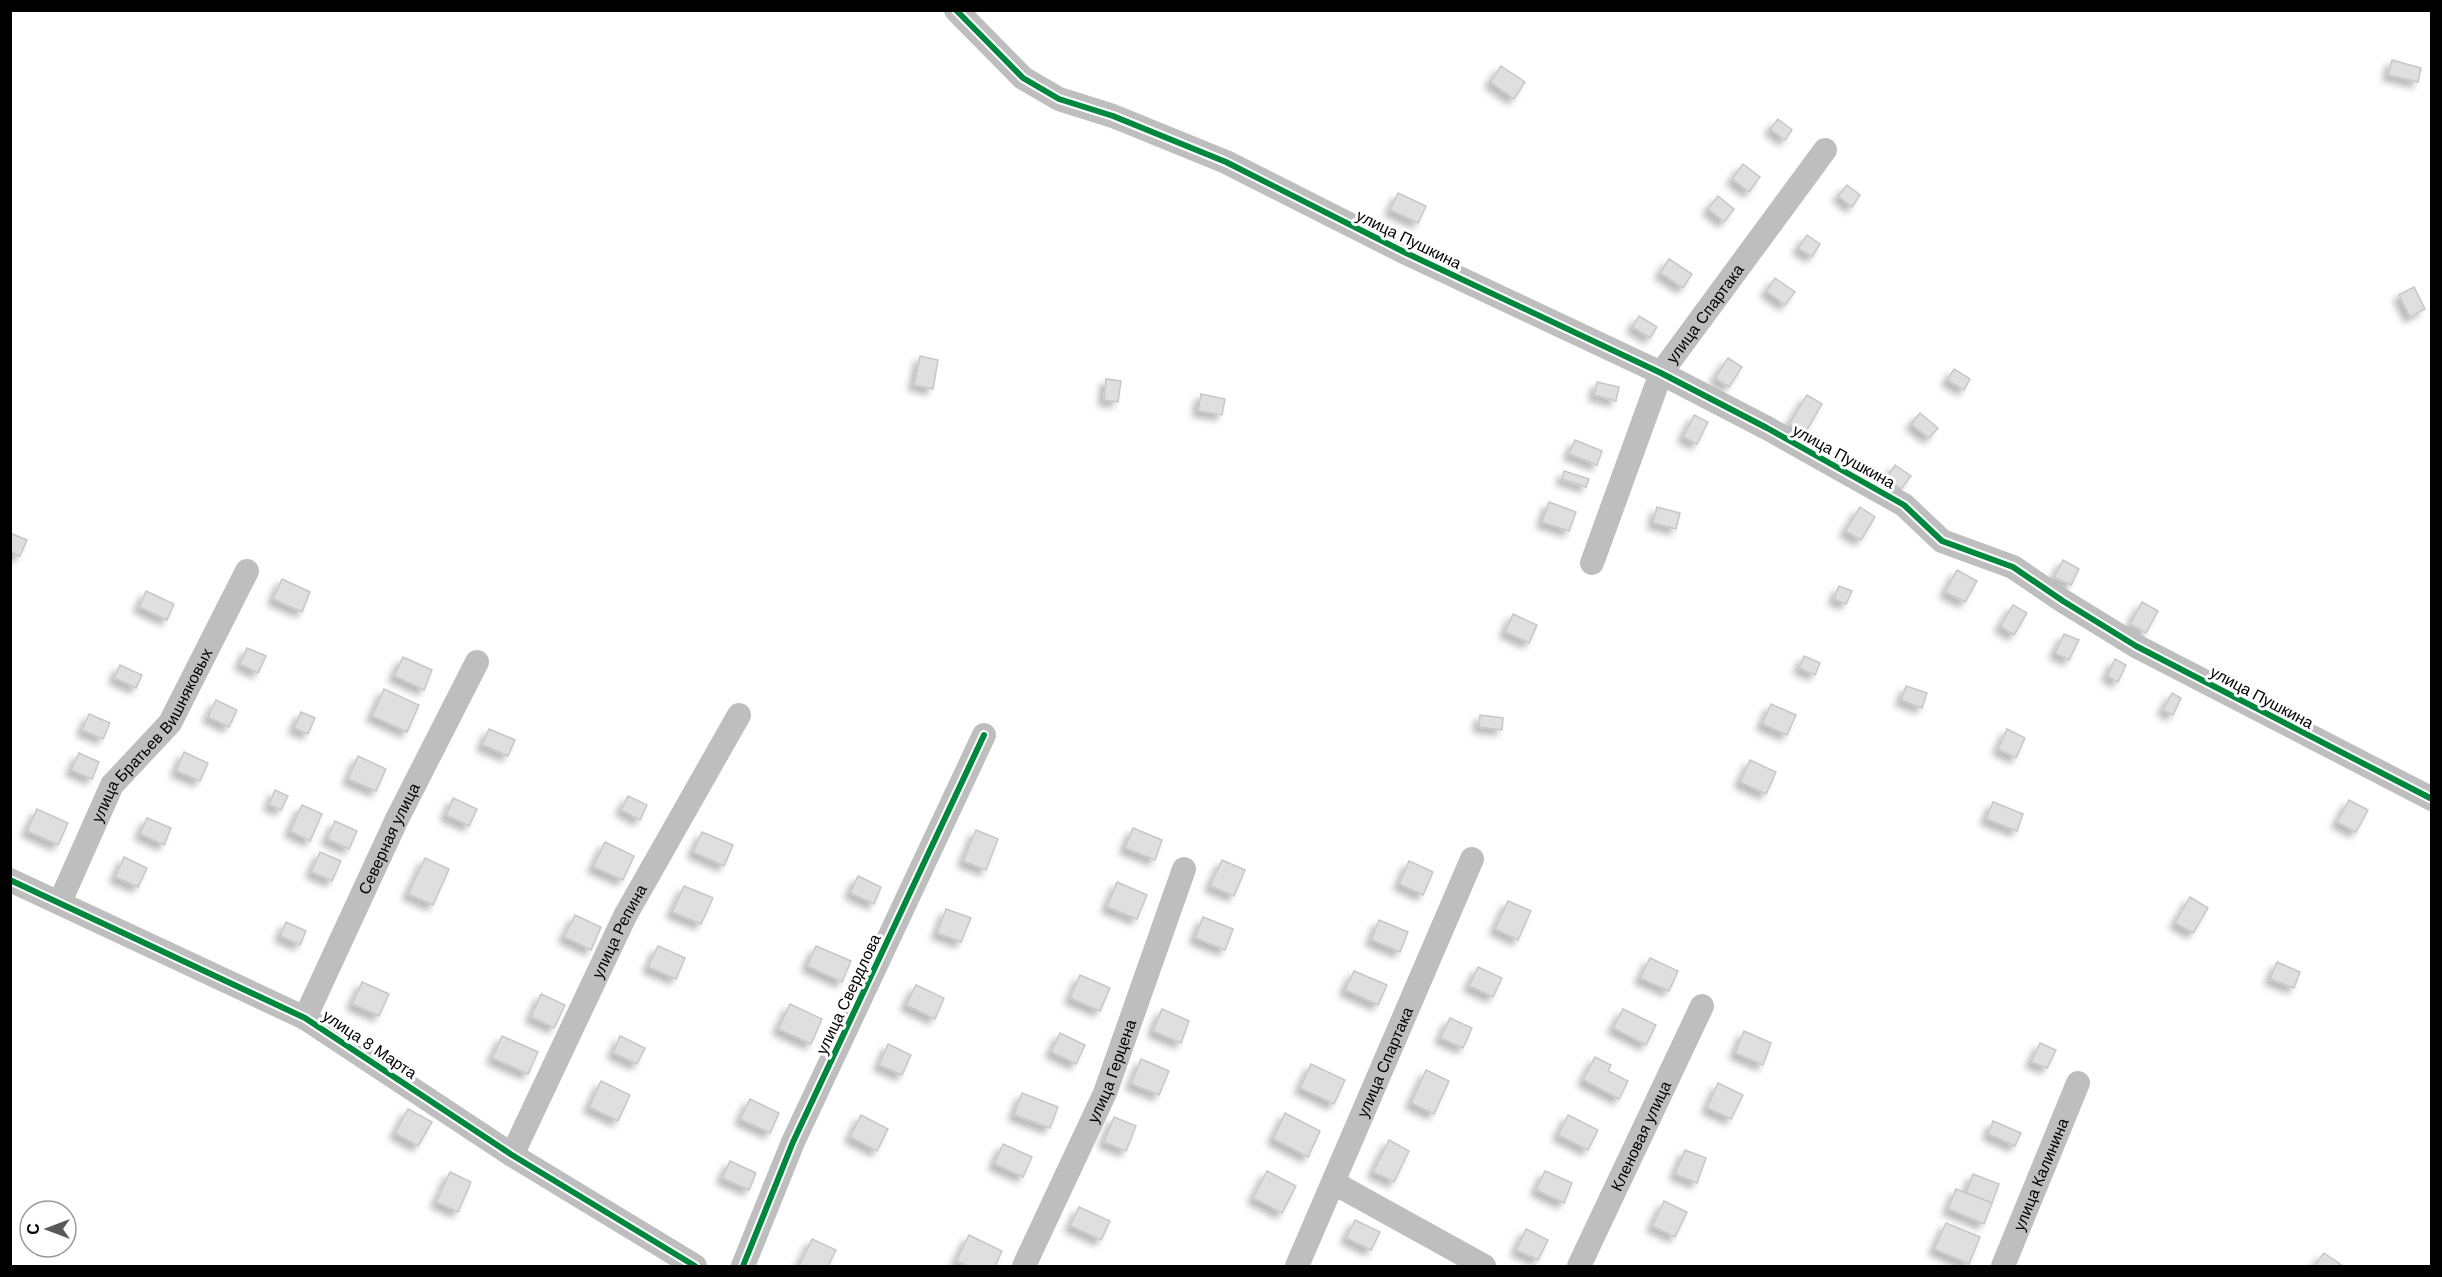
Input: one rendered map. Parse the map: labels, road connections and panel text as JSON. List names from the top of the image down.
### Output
{
  "streets": {
    "street": [
      "улица Пушкина",
      "улица Спартака",
      "улица Братьев Вишняковых",
      "Северная улица",
      "улица Репина",
      "улица Свердлова",
      "улица 8 Марта",
      "улица Герцена",
      "Кленовая улица",
      "улица Калинина"
    ]
  },
  "crossings": [
    ["улица Пушкина", "улица Спартака"],
    ["улица Братьев Вишняковых", "улица 8 Марта"],
    ["Северная улица", "улица 8 Марта"],
    ["улица Репина", "улица 8 Марта"]
  ],
  "north": "left"
}
